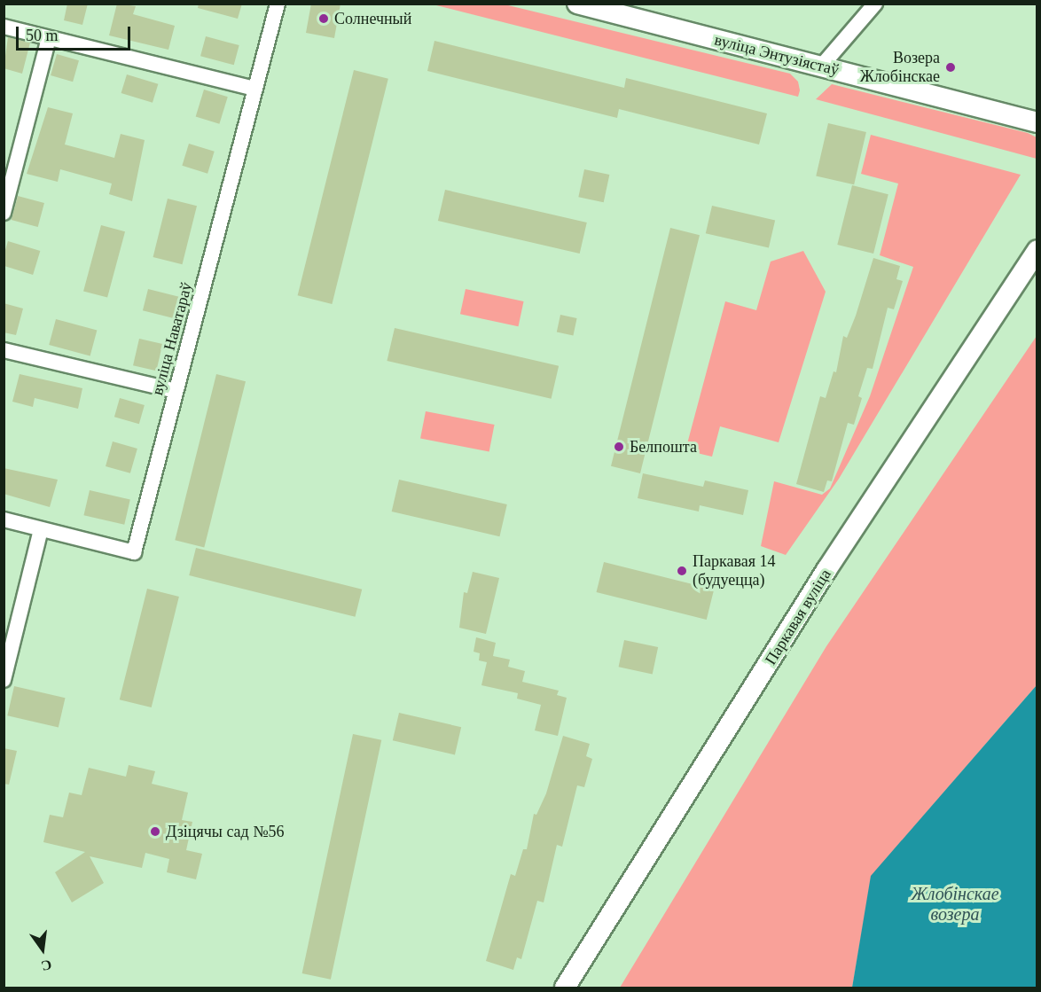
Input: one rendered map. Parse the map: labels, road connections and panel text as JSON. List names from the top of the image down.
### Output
{
  "streets": {
    "main road": ["вуліца Энтузіястаў", "Паркавая вуліца"],
    "street": ["вуліца Наватараў"]
  },
  "water": ["Жлобінскае возера"],
  "places": [
    "Солнечный",
    "Возера Жлобінскае",
    "Белпошта",
    "Паркавая 14 (будуецца)",
    "Дзіцячы сад №56"
  ],
  "scale_bar": "50 m",
  "north": "bottom"
}
